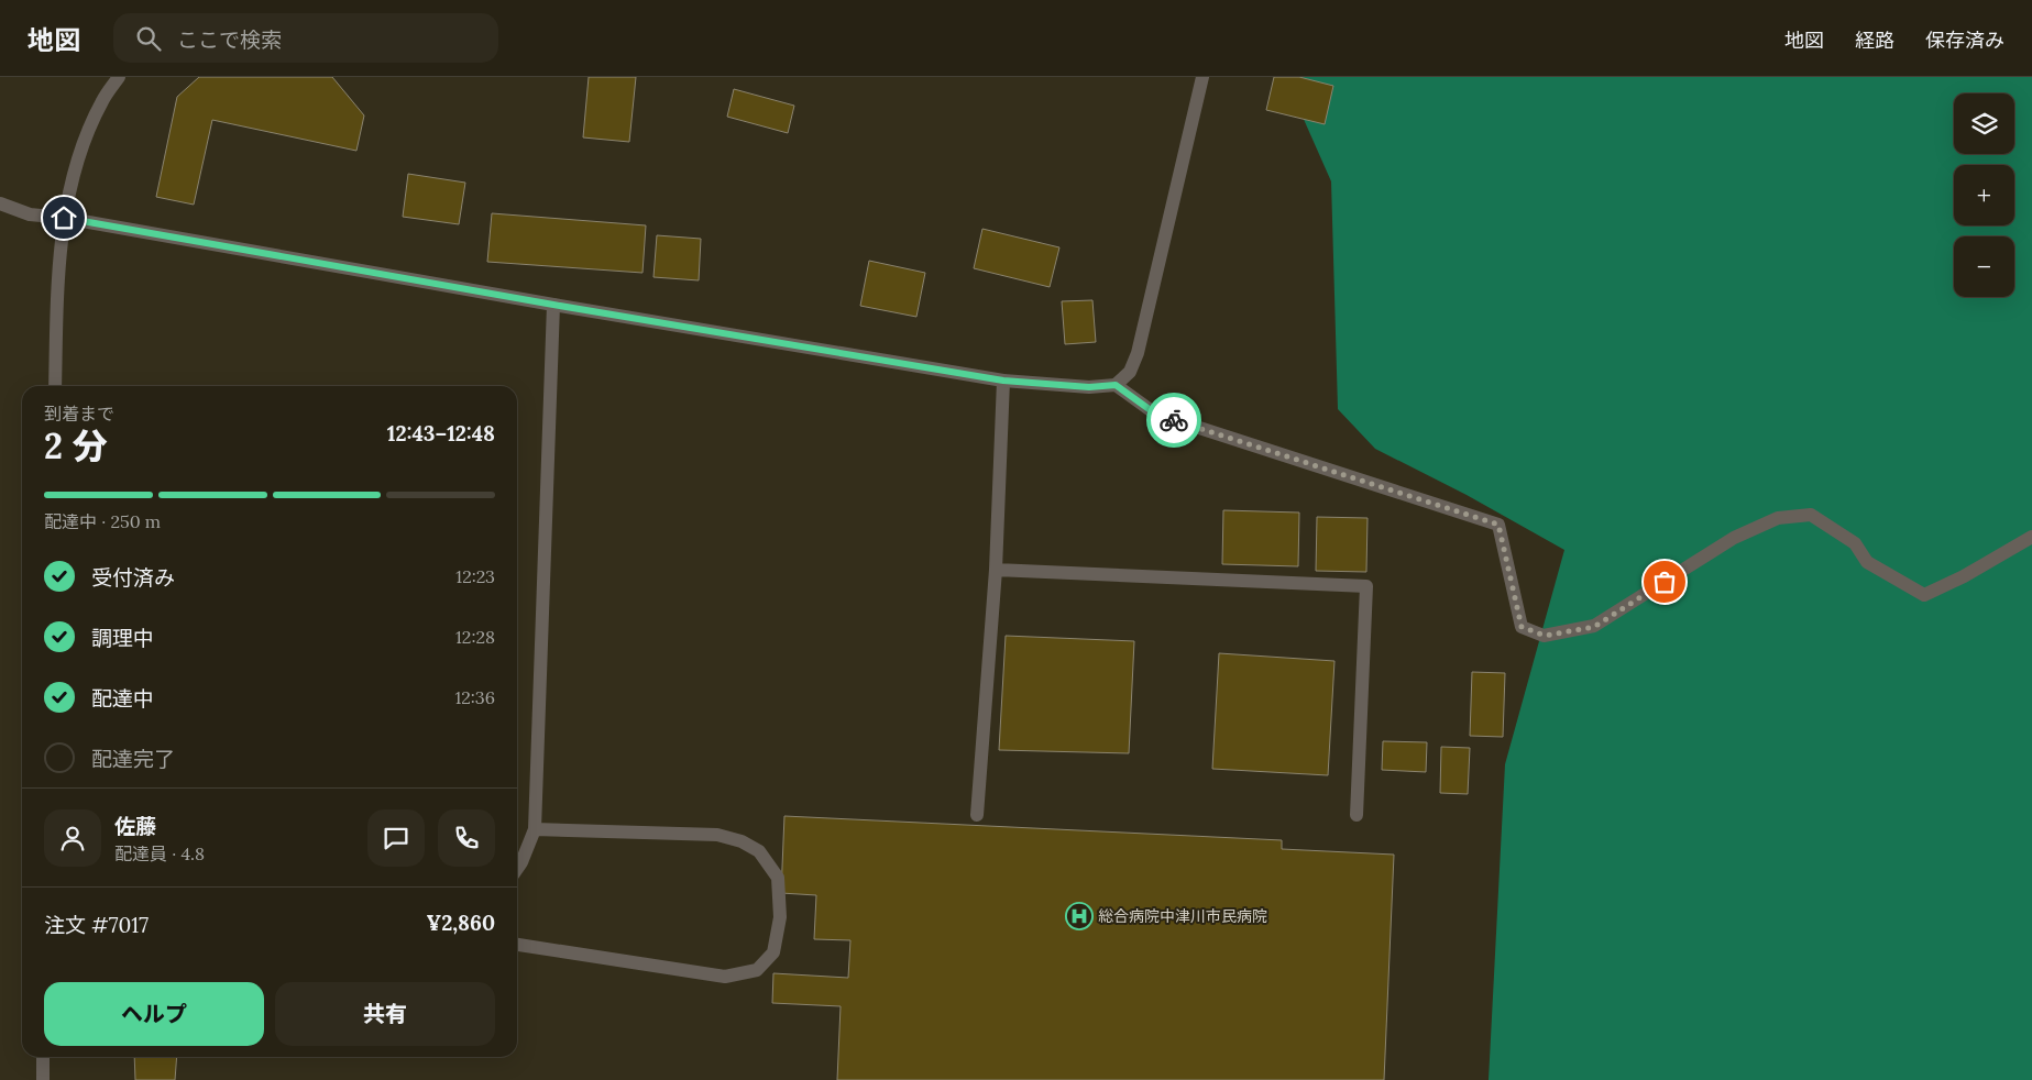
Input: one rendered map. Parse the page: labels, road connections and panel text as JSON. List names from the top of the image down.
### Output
{
  "places": {
    "hospital": ["総合病院中津川市民病院"]
  },
  "page": {
    "header": "地図",
    "search": "ここで検索",
    "nav": ["地図", "経路", "保存済み"],
    "map_buttons": ["+", "−"],
    "heading": ["2 分", "到着まで", "12:43–12:48"],
    "panel": [
      "佐藤",
      "配達員 · 4.8",
      "注文 #7017",
      "¥2,860"
    ],
    "bar": "配達中 · 250 m",
    "list": [
      ["受付済み", "12:23"],
      ["調理中", "12:28"],
      ["配達中", "12:36"],
      "配達完了"
    ],
    "buttons": ["ヘルプ", "共有"]
  }
}
